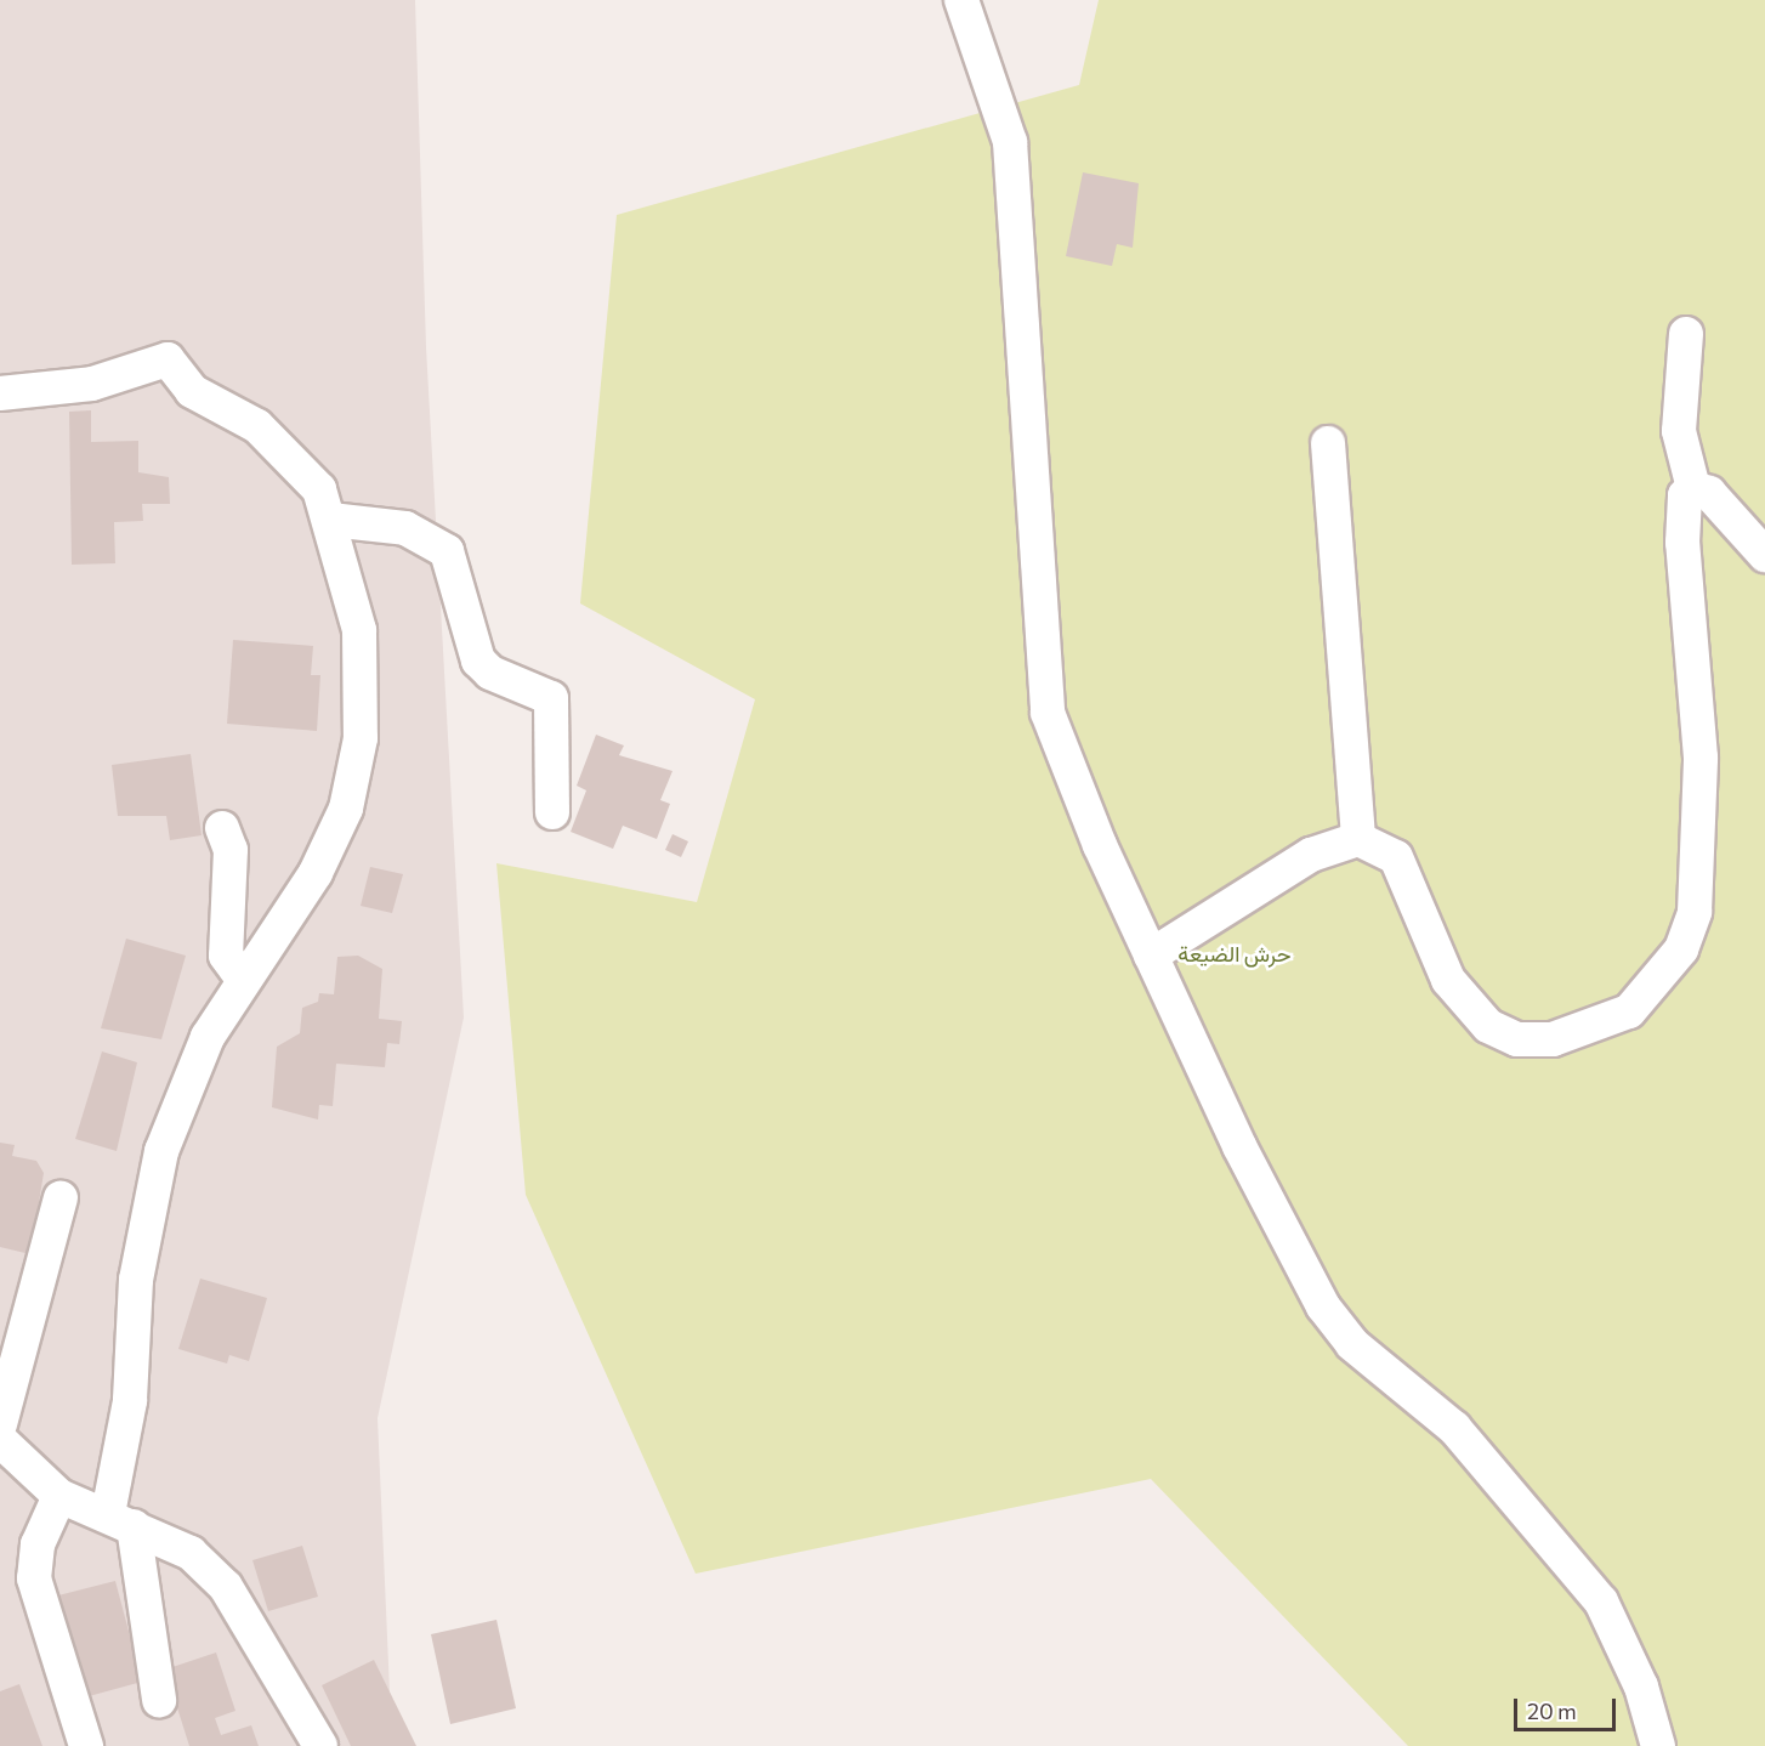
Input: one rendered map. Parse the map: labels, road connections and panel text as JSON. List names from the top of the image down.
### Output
{
  "parks": ["حرش الضيعة"],
  "scale_bar": "20 m"
}
